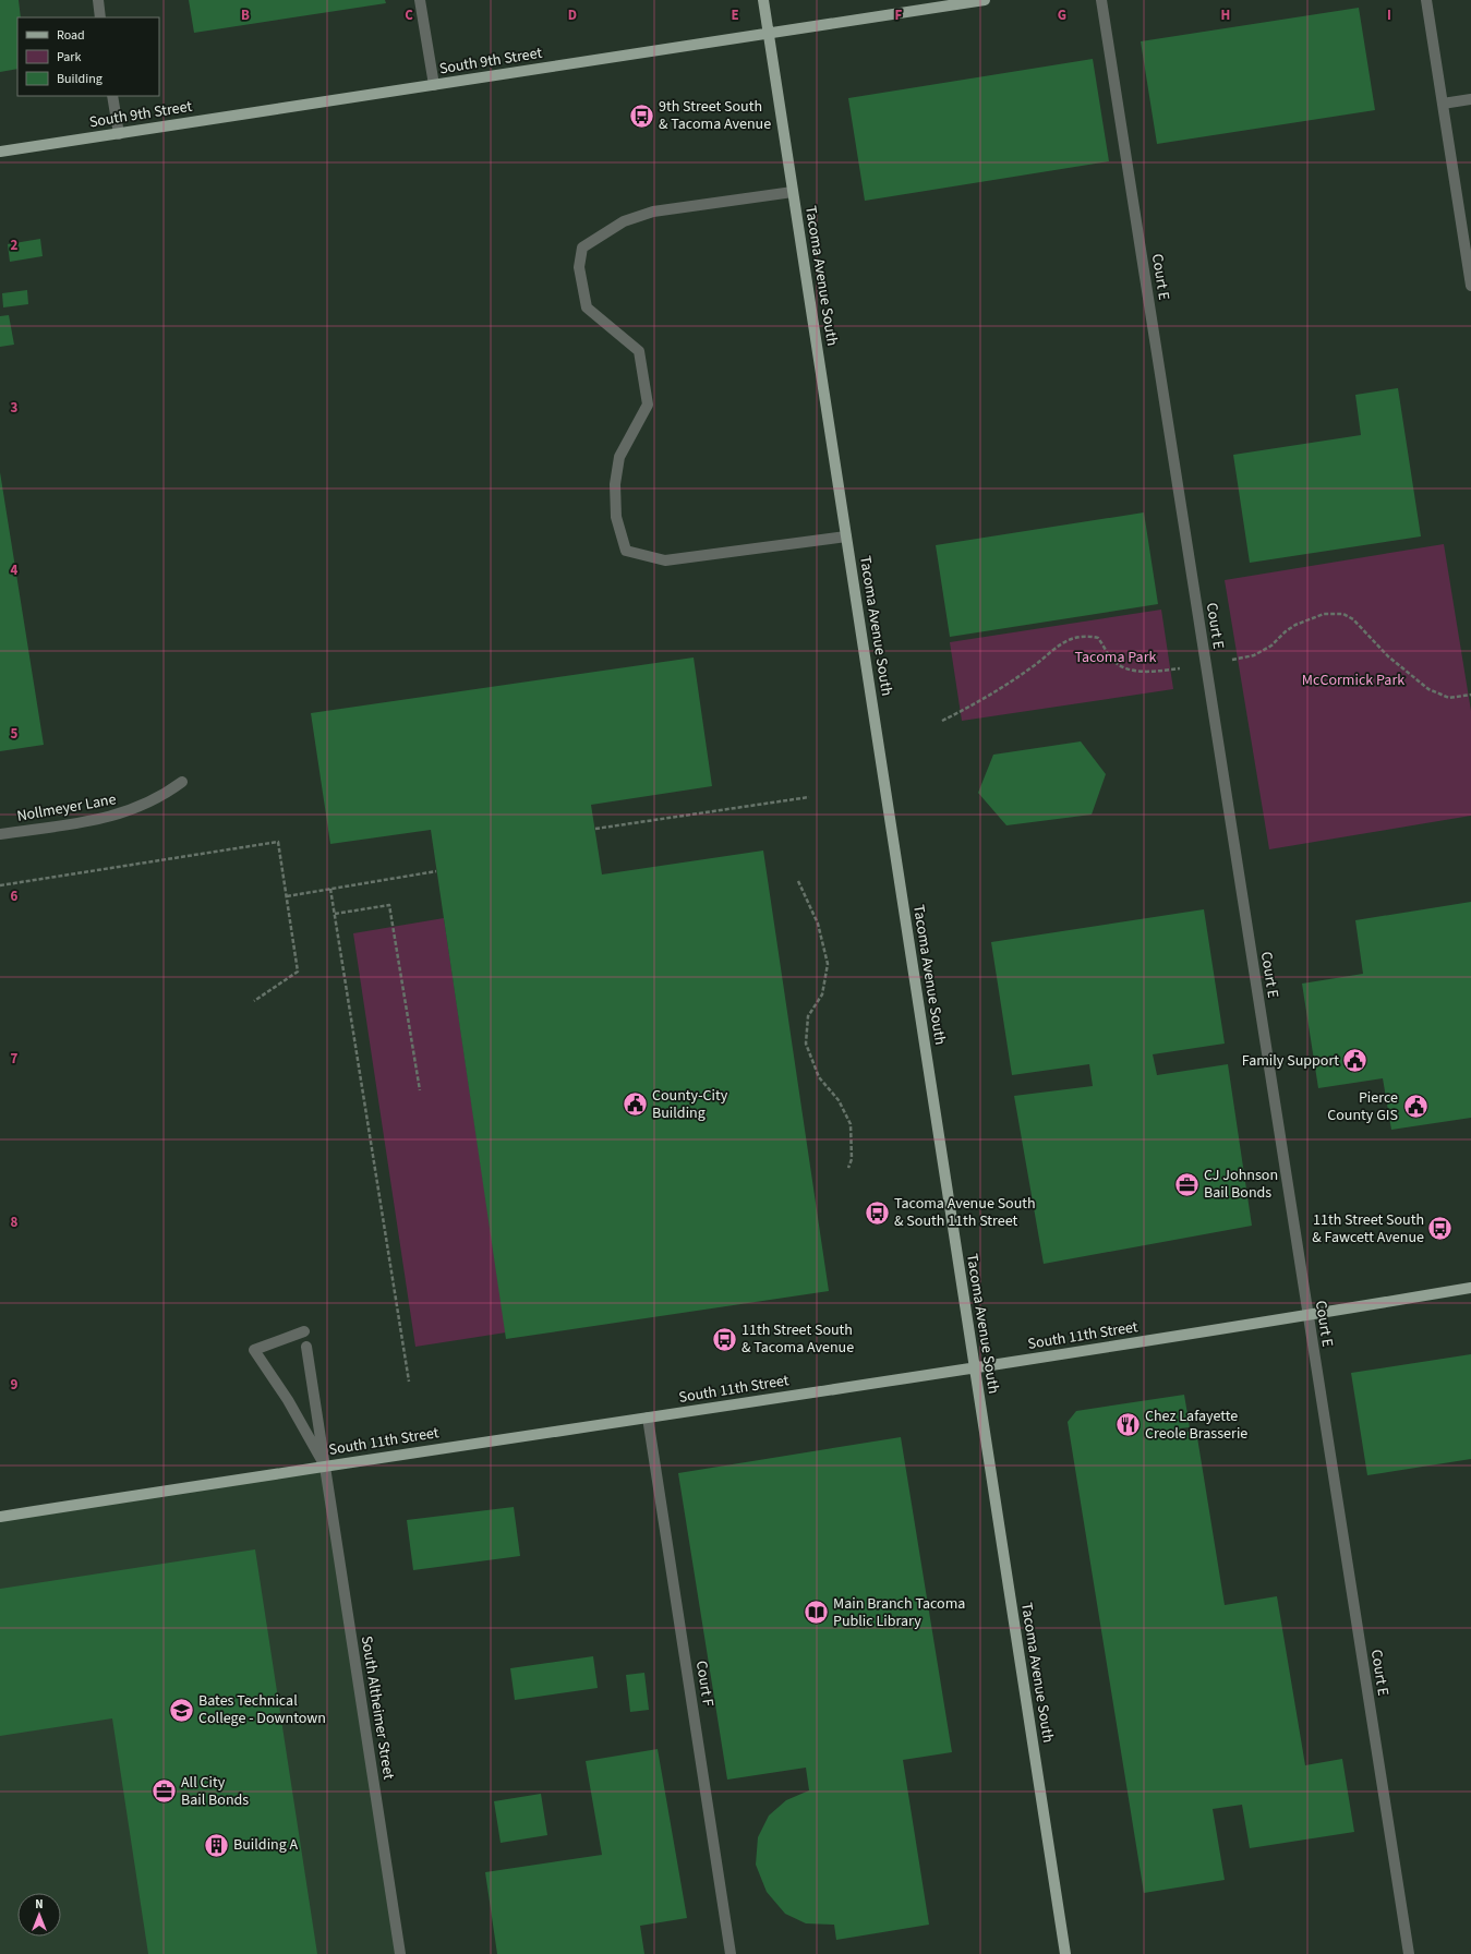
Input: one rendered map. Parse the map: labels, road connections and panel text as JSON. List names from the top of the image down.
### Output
{
  "streets": {
    "main road": ["South 9th Street", "Tacoma Avenue South", "South 11th Street"],
    "street": [
      "Court E",
      "Nollmeyer Lane",
      "Court F",
      "South Altheimer Street"
    ]
  },
  "crossings": [
    ["South 9th Street", "Tacoma Avenue South"],
    ["Tacoma Avenue South", "South 11th Street"],
    ["Court E", "South 11th Street"],
    ["South 11th Street", "Court F"],
    ["South 11th Street", "South Altheimer Street"]
  ],
  "parks": ["Tacoma Park", "McCormick Park"],
  "places": {
    "bus stop": [
      "9th Street South & Tacoma Avenue",
      "Tacoma Avenue South & South 11th Street",
      "11th Street South & Fawcett Avenue",
      "11th Street South & Tacoma Avenue"
    ],
    "public building": ["Family Support", "County-City Building", "Pierce County GIS"],
    "office": ["CJ Johnson Bail Bonds", "All City Bail Bonds"],
    "restaurant": ["Chez Lafayette Creole Brasserie"],
    "library": ["Main Branch Tacoma Public Library"],
    "school or university": ["Bates Technical College - Downtown"],
    "building": ["Building A"]
  },
  "legend": ["Road", "Park", "Building"],
  "north": "top",
  "grid": {
    "columns": [
      "B",
      "C",
      "D",
      "E",
      "F",
      "G",
      "H",
      "I"
    ],
    "rows": [
      "2",
      "3",
      "4",
      "5",
      "6",
      "7",
      "8",
      "9"
    ]
  }
}
